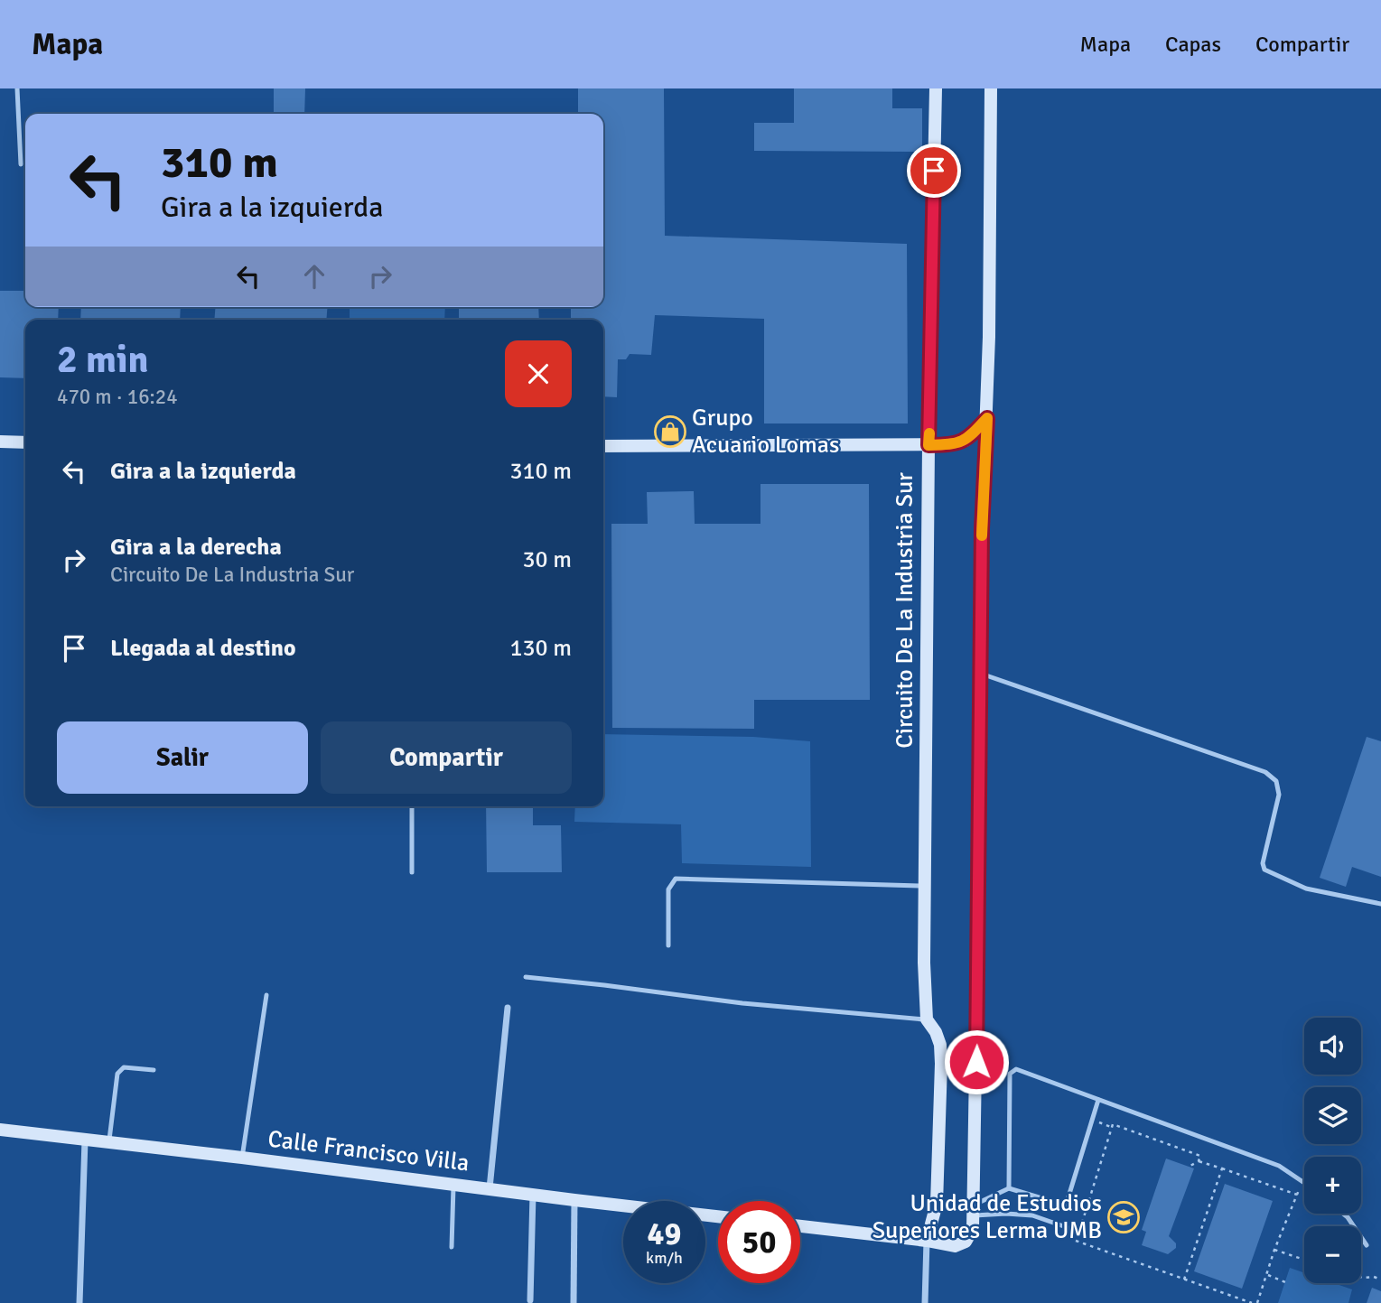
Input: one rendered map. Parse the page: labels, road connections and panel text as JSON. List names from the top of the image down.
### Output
{
  "streets": {
    "main road": ["Circuito De La Industria Sur", "Calle Francisco Villa"]
  },
  "places": {
    "shop": ["Grupo Acuario Lomas"],
    "school or university": ["Unidad de Estudios Superiores Lerma UMB"]
  },
  "page": {
    "header": "Mapa",
    "nav": ["Mapa", "Capas", "Compartir"],
    "turn": ["310 m", "Gira a la izquierda"],
    "heading": ["2 min", "470 m · 16:24"],
    "list": [
      {
        "name": "Gira a la izquierda",
        "value": "310 m"
      },
      {
        "name": "Gira a la derecha",
        "note": "Circuito De La Industria Sur",
        "value": "30 m"
      },
      {
        "name": "Llegada al destino",
        "value": "130 m"
      }
    ],
    "buttons": ["Salir", "Compartir"],
    "map_buttons": ["+", "−"],
    "speed": "49 km/h",
    "limit": "50"
  }
}
